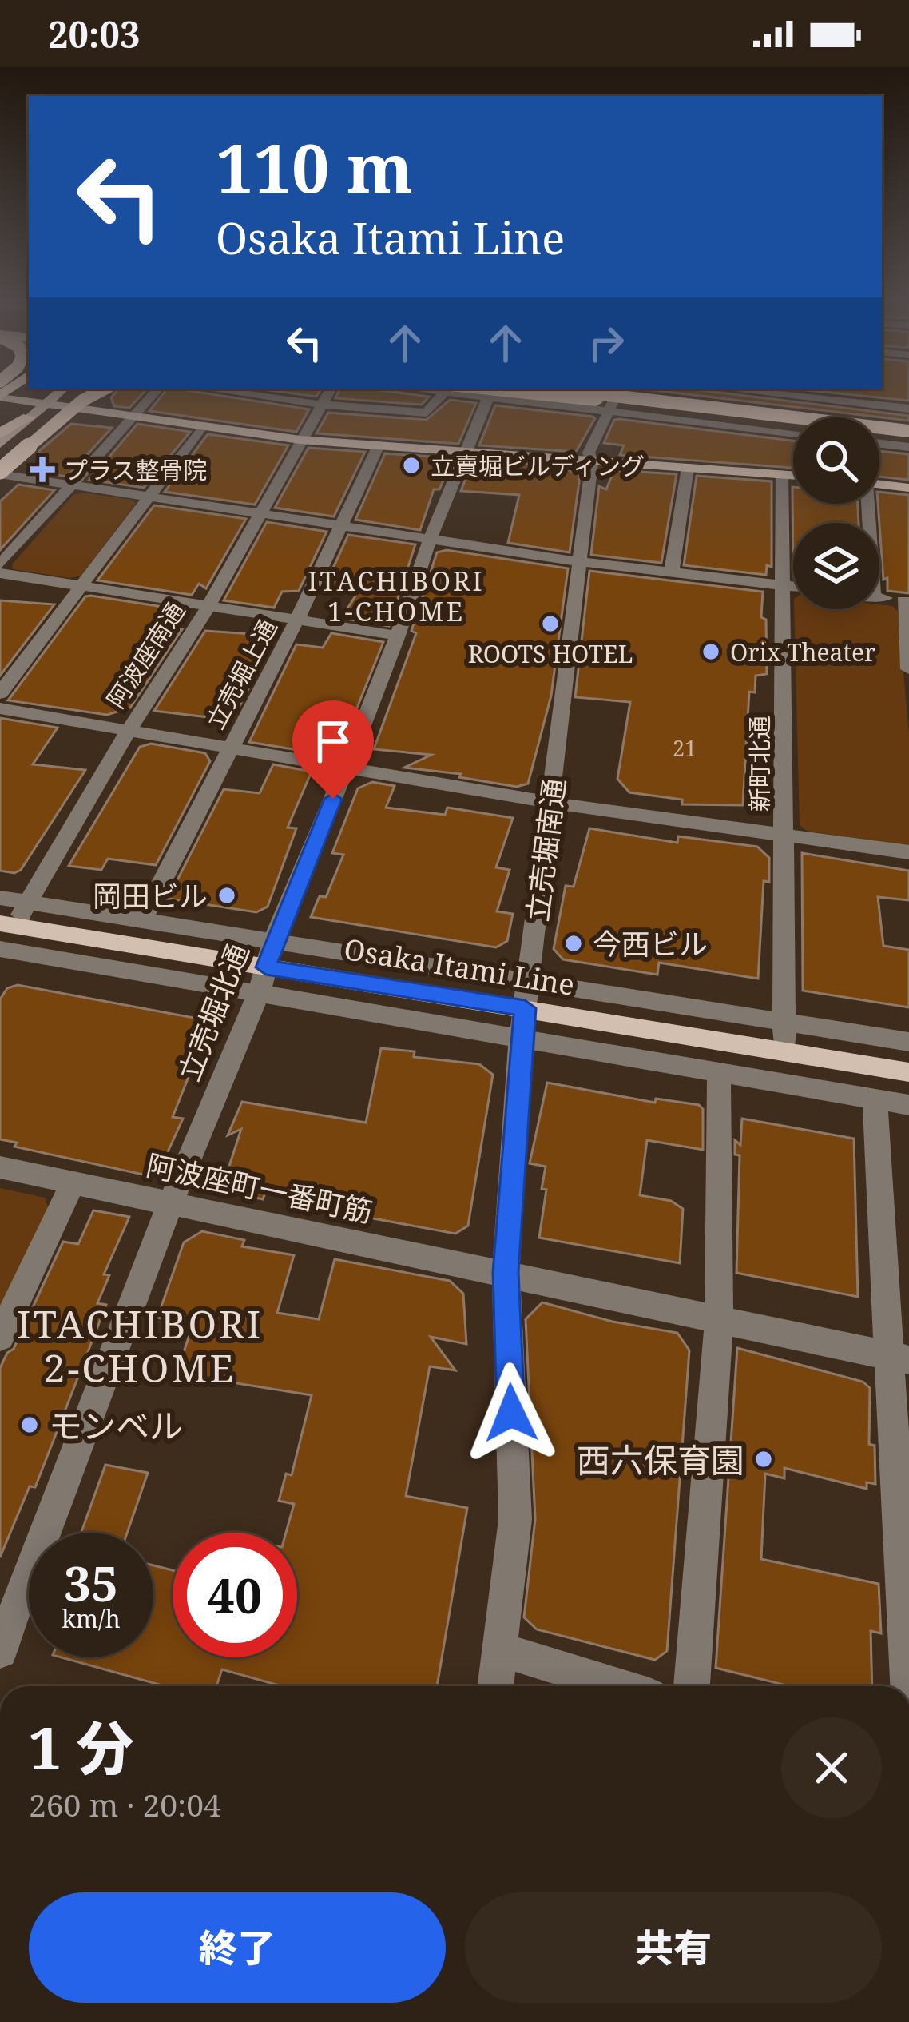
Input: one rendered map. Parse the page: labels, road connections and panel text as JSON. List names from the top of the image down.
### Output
{
  "streets": {
    "main road": ["Osaka Itami Line"],
    "street": [
      "阿波座南通",
      "立売堀上通",
      "新町北通",
      "立売堀南通",
      "立売堀北通",
      "阿波座町一番町筋"
    ]
  },
  "crossings": [
    ["阿波座南通", "Osaka Itami Line"],
    ["新町北通", "Osaka Itami Line"],
    ["立売堀南通", "Osaka Itami Line"],
    ["立売堀南通", "阿波座町一番町筋"],
    ["Osaka Itami Line", "立売堀北通"],
    ["立売堀北通", "阿波座町一番町筋"]
  ],
  "districts": ["ITACHIBORI 1-CHOME", "ITACHIBORI 2-CHOME"],
  "places": {
    "other": [
      "立賣堀ビルディング",
      "ROOTS HOTEL",
      "Orix Theater",
      "岡田ビル",
      "今西ビル",
      "モンベル",
      "西六保育園"
    ],
    "health": ["プラス整骨院"]
  },
  "house_numbers": ["21"],
  "page": {
    "status": "20:03",
    "turn": ["110 m", "Osaka Itami Line"],
    "speed": "35 km/h",
    "limit": "40",
    "heading": ["1 分", "260 m · 20:04"],
    "buttons": ["終了", "共有"]
  }
}
